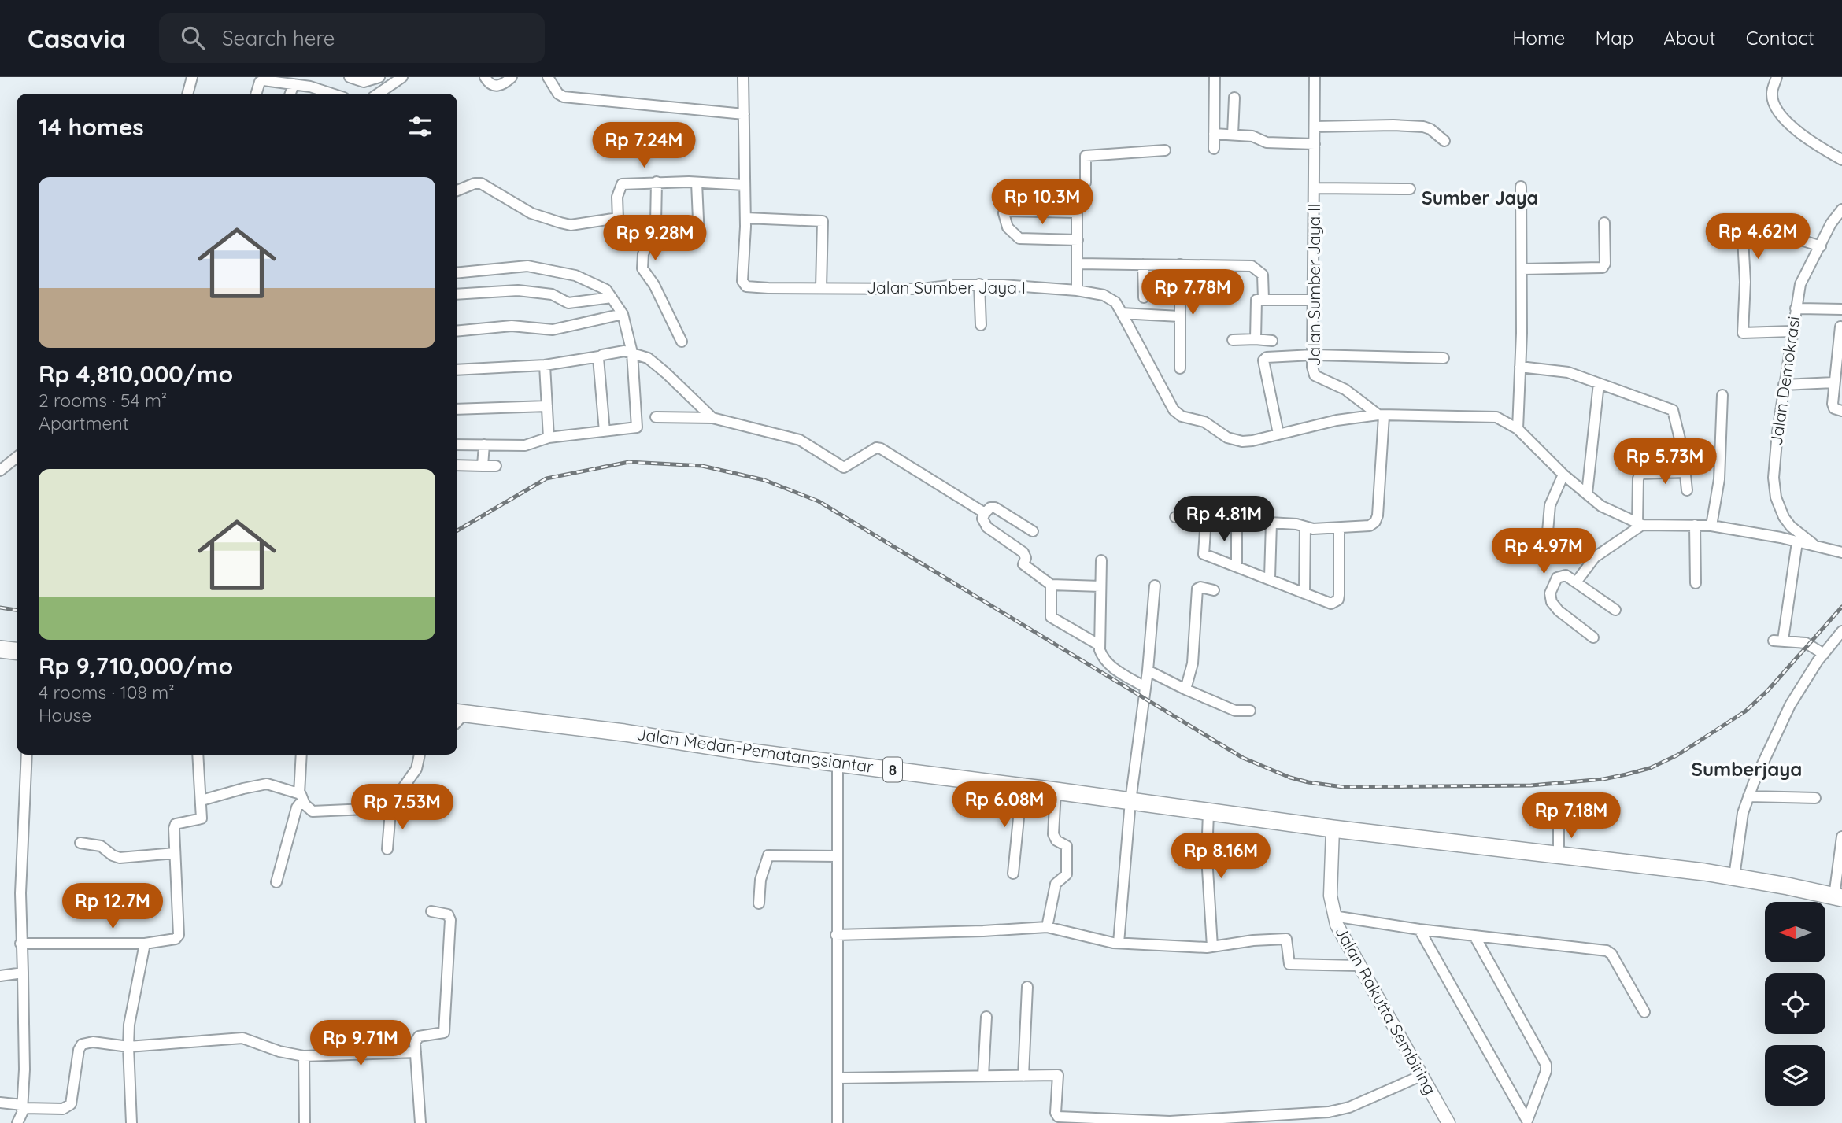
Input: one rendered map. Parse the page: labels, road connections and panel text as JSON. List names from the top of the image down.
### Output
{
  "streets": {
    "highway": ["Jalan Medan-Pematangsiantar", "8"],
    "main road": ["Jalan Rakutta Sembiring"],
    "street": ["Jalan Sumber Jaya II", "Jalan Sumber Jaya I", "Jalan Demokrasi"]
  },
  "crossings": [
    ["Jalan Sumber Jaya II", "Jalan Sumber Jaya I"],
    ["Jalan Medan-Pematangsiantar", "Jalan Rakutta Sembiring"]
  ],
  "districts": ["Sumber Jaya", "Sumberjaya"],
  "north": "left",
  "page": {
    "header": "Casavia",
    "search": "Search here",
    "nav": [
      "Home",
      "Map",
      "About",
      "Contact"
    ],
    "heading": "14 homes",
    "price": [
      "Rp 7.24M",
      "Rp 10.3M",
      "Rp 4.62M",
      "Rp 9.28M",
      "Rp 7.78M",
      "Rp 5.73M",
      "Rp 4.81M",
      "Rp 4.97M",
      "Rp 6.08M",
      "Rp 7.53M",
      "Rp 7.18M",
      "Rp 8.16M",
      "Rp 12.7M",
      "Rp 9.71M"
    ],
    "list": [
      {
        "name": "Rp 4,810,000/mo",
        "note": "2 rooms · 54 m² · Apartment"
      },
      {
        "name": "Rp 9,710,000/mo",
        "note": "4 rooms · 108 m² · House"
      }
    ]
  }
}
